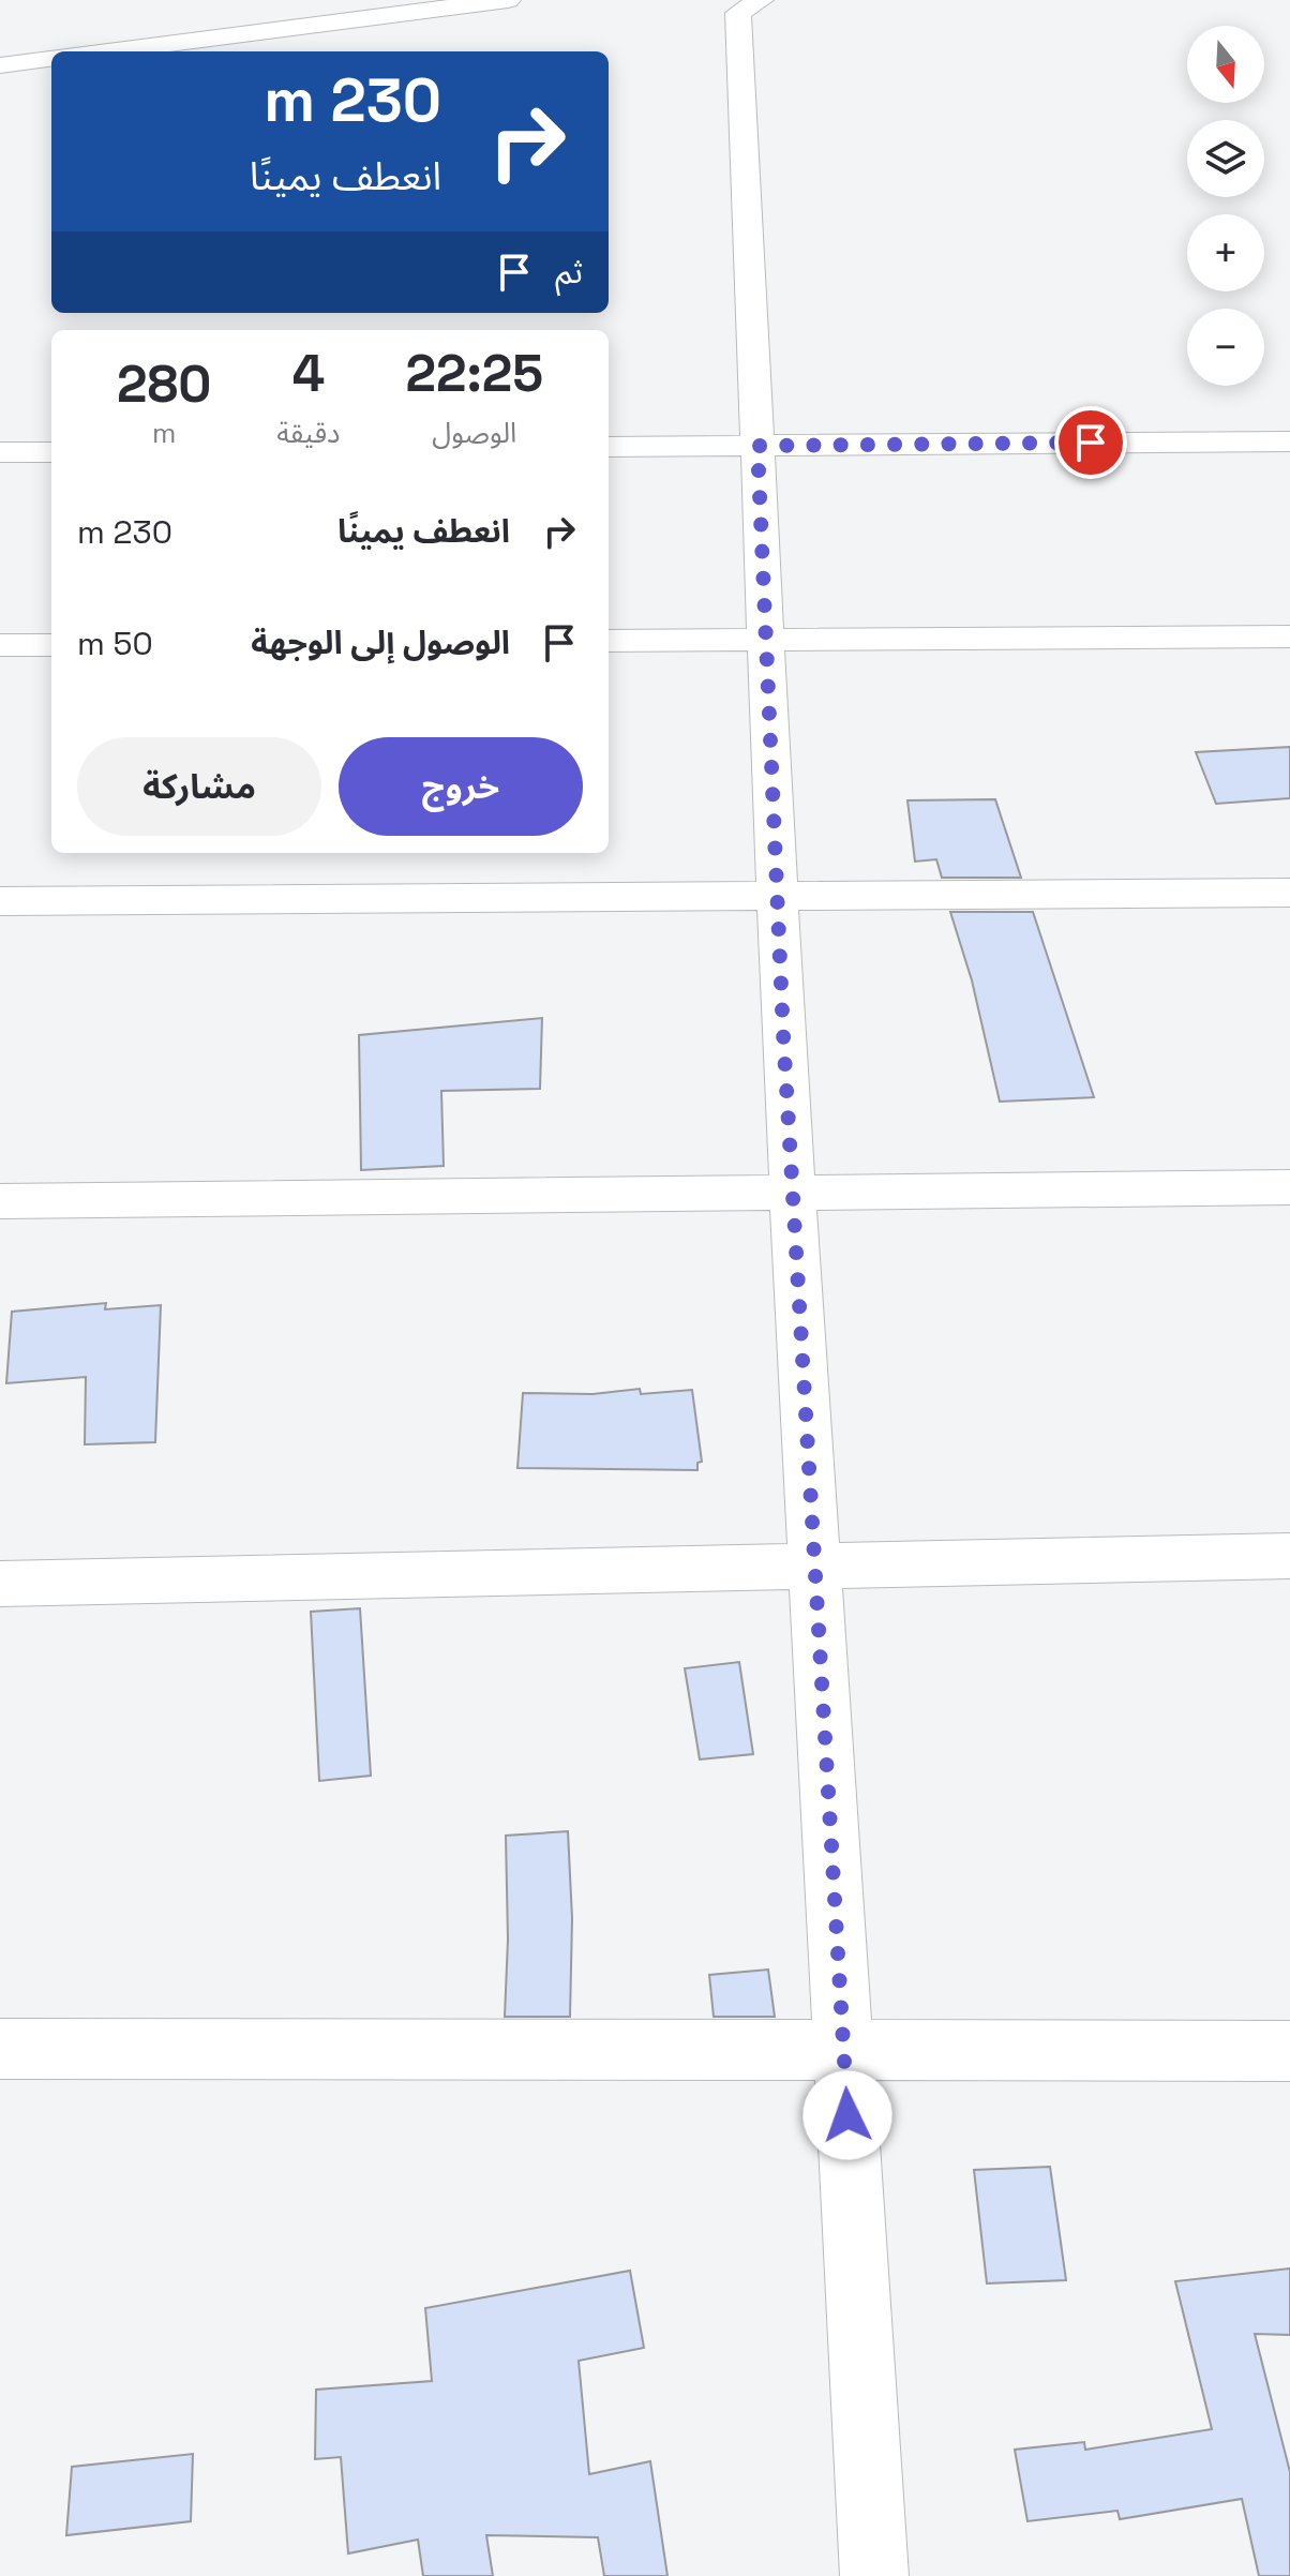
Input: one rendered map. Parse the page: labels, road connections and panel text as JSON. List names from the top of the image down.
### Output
{
  "north": "bottom",
  "page": {
    "map_buttons": ["+", "−"],
    "turn": ["230 m", "انعطف يمينًا"],
    "then": "ثم",
    "eta": [
      "22:25",
      "الوصول",
      "4",
      "دقيقة",
      "280",
      "m"
    ],
    "list": [
      {
        "name": "انعطف يمينًا",
        "value": "230 m"
      },
      {
        "name": "الوصول إلى الوجهة",
        "value": "50 m"
      }
    ],
    "buttons": ["خروج", "مشاركة"]
  }
}
